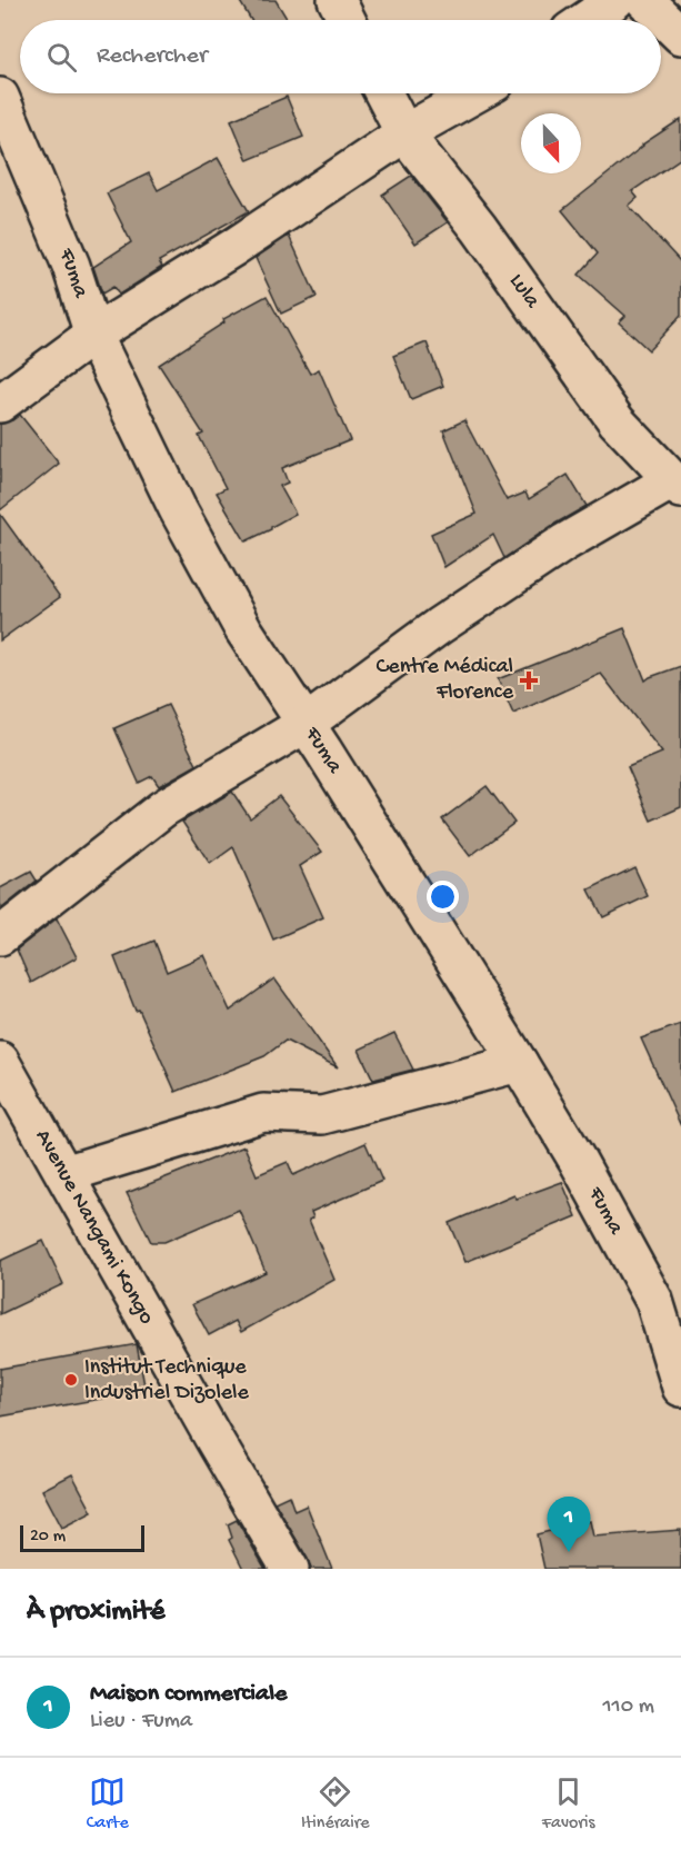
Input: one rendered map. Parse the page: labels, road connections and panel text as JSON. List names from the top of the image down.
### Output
{
  "streets": {
    "street": ["Fuma", "Lula", "Avenue Nangami Kongo"]
  },
  "places": {
    "health": ["Centre Médical Florence"],
    "other": ["Institut Technique Industriel Dizolele"]
  },
  "scale_bar": "20 m",
  "north": "bottom",
  "page": {
    "search": "Rechercher",
    "pins": "1",
    "scale": "20 m",
    "heading": "À proximité",
    "list": [
      {
        "mark": "1",
        "name": "Maison commerciale",
        "note": "Lieu · Fuma",
        "value": "110 m"
      }
    ],
    "nav": ["Carte", "Itinéraire", "Favoris"]
  }
}
